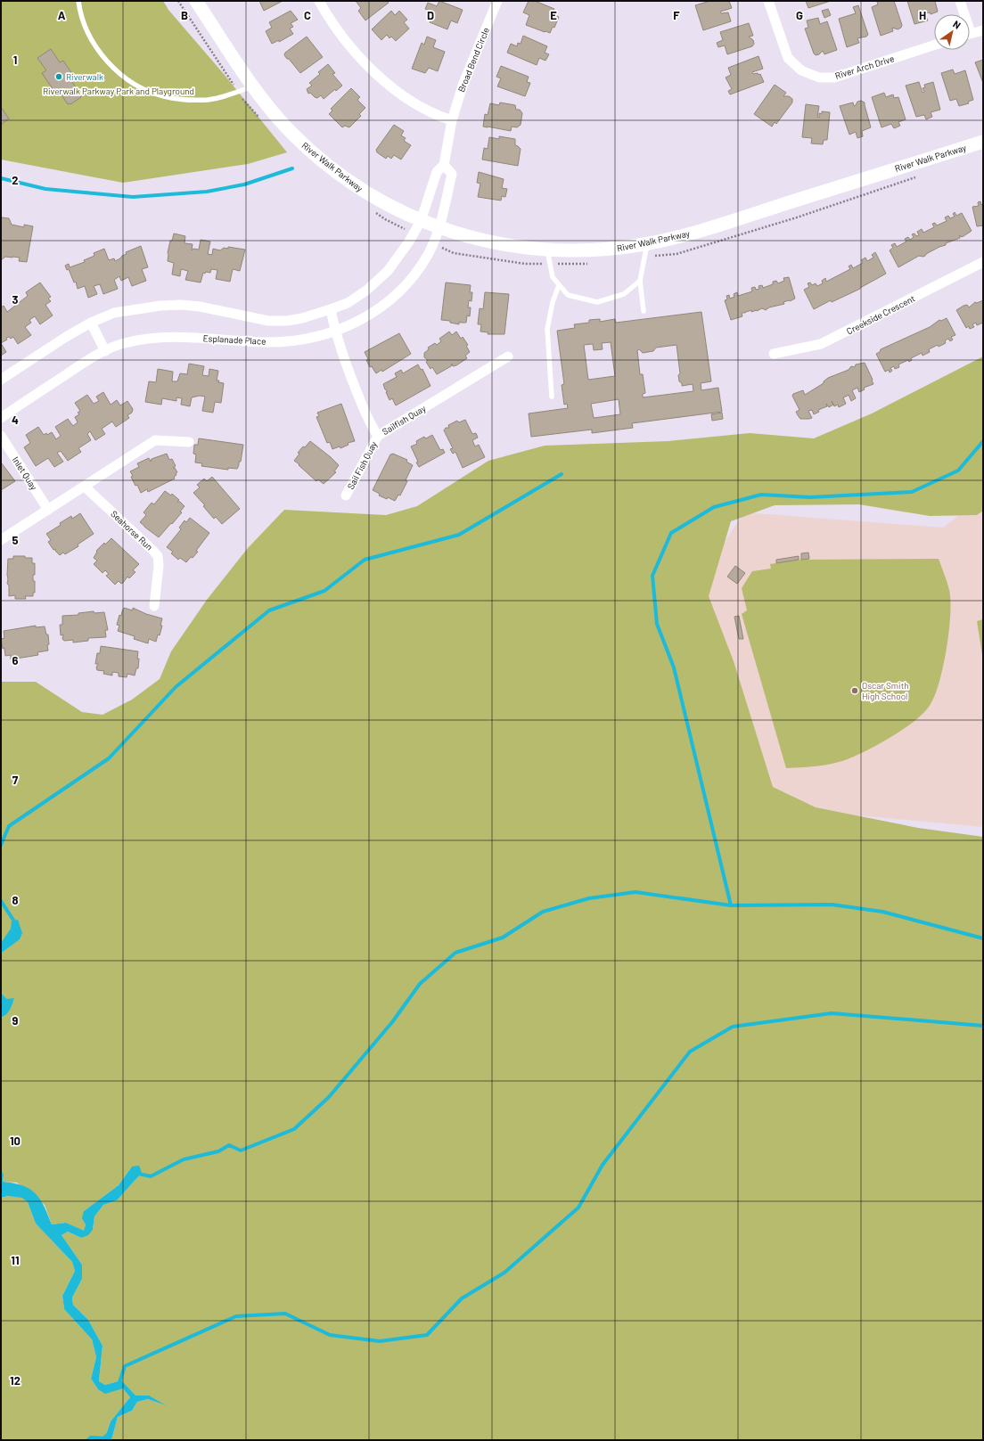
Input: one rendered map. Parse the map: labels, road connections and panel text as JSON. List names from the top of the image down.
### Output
{
  "streets": {
    "street": [
      "Broad Bend Circle",
      "River Arch Drive",
      "River Walk Parkway",
      "Creekside Crescent",
      "Esplanade Place",
      "Sailfish Quay",
      "Sail Fish Quay",
      "Inlet Quay",
      "Seahorse Run"
    ]
  },
  "crossings": [
    ["Broad Bend Circle", "River Walk Parkway"],
    ["River Walk Parkway", "Esplanade Place"],
    ["Esplanade Place", "Sailfish Quay"],
    ["Sailfish Quay", "Sail Fish Quay"]
  ],
  "parks": ["Riverwalk Parkway Park and Playground"],
  "places": ["Riverwalk", "Oscar Smith High School"],
  "north": "top right",
  "grid": {
    "columns": [
      "A",
      "B",
      "C",
      "D",
      "E",
      "F",
      "G",
      "H"
    ],
    "rows": [
      "1",
      "2",
      "3",
      "4",
      "5",
      "6",
      "7",
      "8",
      "9",
      "10",
      "11",
      "12"
    ]
  }
}
